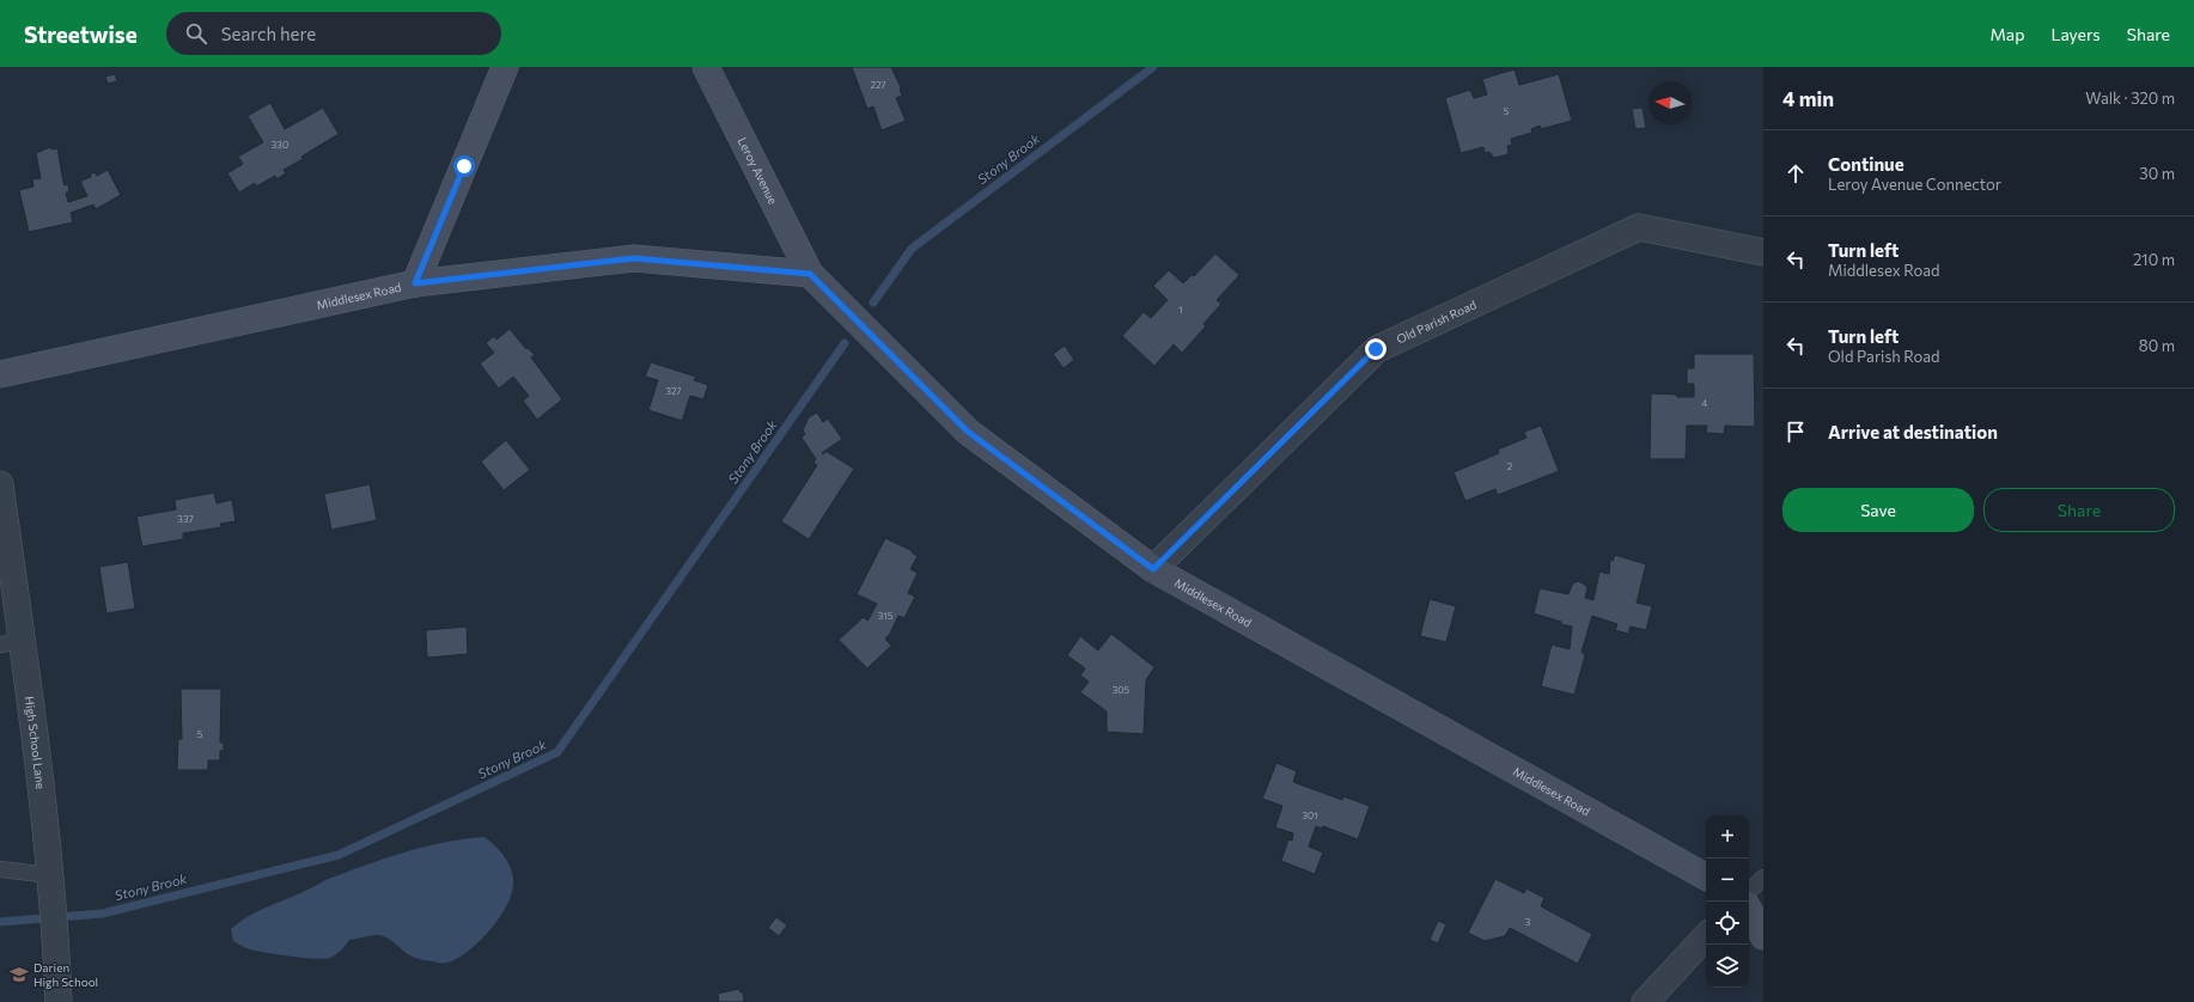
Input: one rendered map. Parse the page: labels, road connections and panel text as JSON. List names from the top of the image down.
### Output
{
  "streets": {
    "main road": ["Leroy Avenue", "Middlesex Road"],
    "street": ["Old Parish Road", "High School Lane"]
  },
  "crossings": [
    ["Leroy Avenue", "Middlesex Road"],
    ["Middlesex Road", "Old Parish Road"]
  ],
  "water": ["Stony Brook"],
  "places": {
    "school or university": ["Darien High School"]
  },
  "house_numbers": [
    "227",
    "5",
    "330",
    "1",
    "327",
    "4",
    "2",
    "337",
    "315",
    "305",
    "5",
    "301",
    "3"
  ],
  "north": "left",
  "page": {
    "header": "Streetwise",
    "search": "Search here",
    "nav": ["Map", "Layers", "Share"],
    "heading": ["4 min", "Walk · 320 m"],
    "list": [
      ["Continue", "Leroy Avenue Connector", "30 m"],
      ["Turn left", "Middlesex Road", "210 m"],
      ["Turn left", "Old Parish Road", "80 m"],
      "Arrive at destination"
    ],
    "buttons": ["Save", "Share"],
    "map_buttons": ["+", "−"]
  }
}
